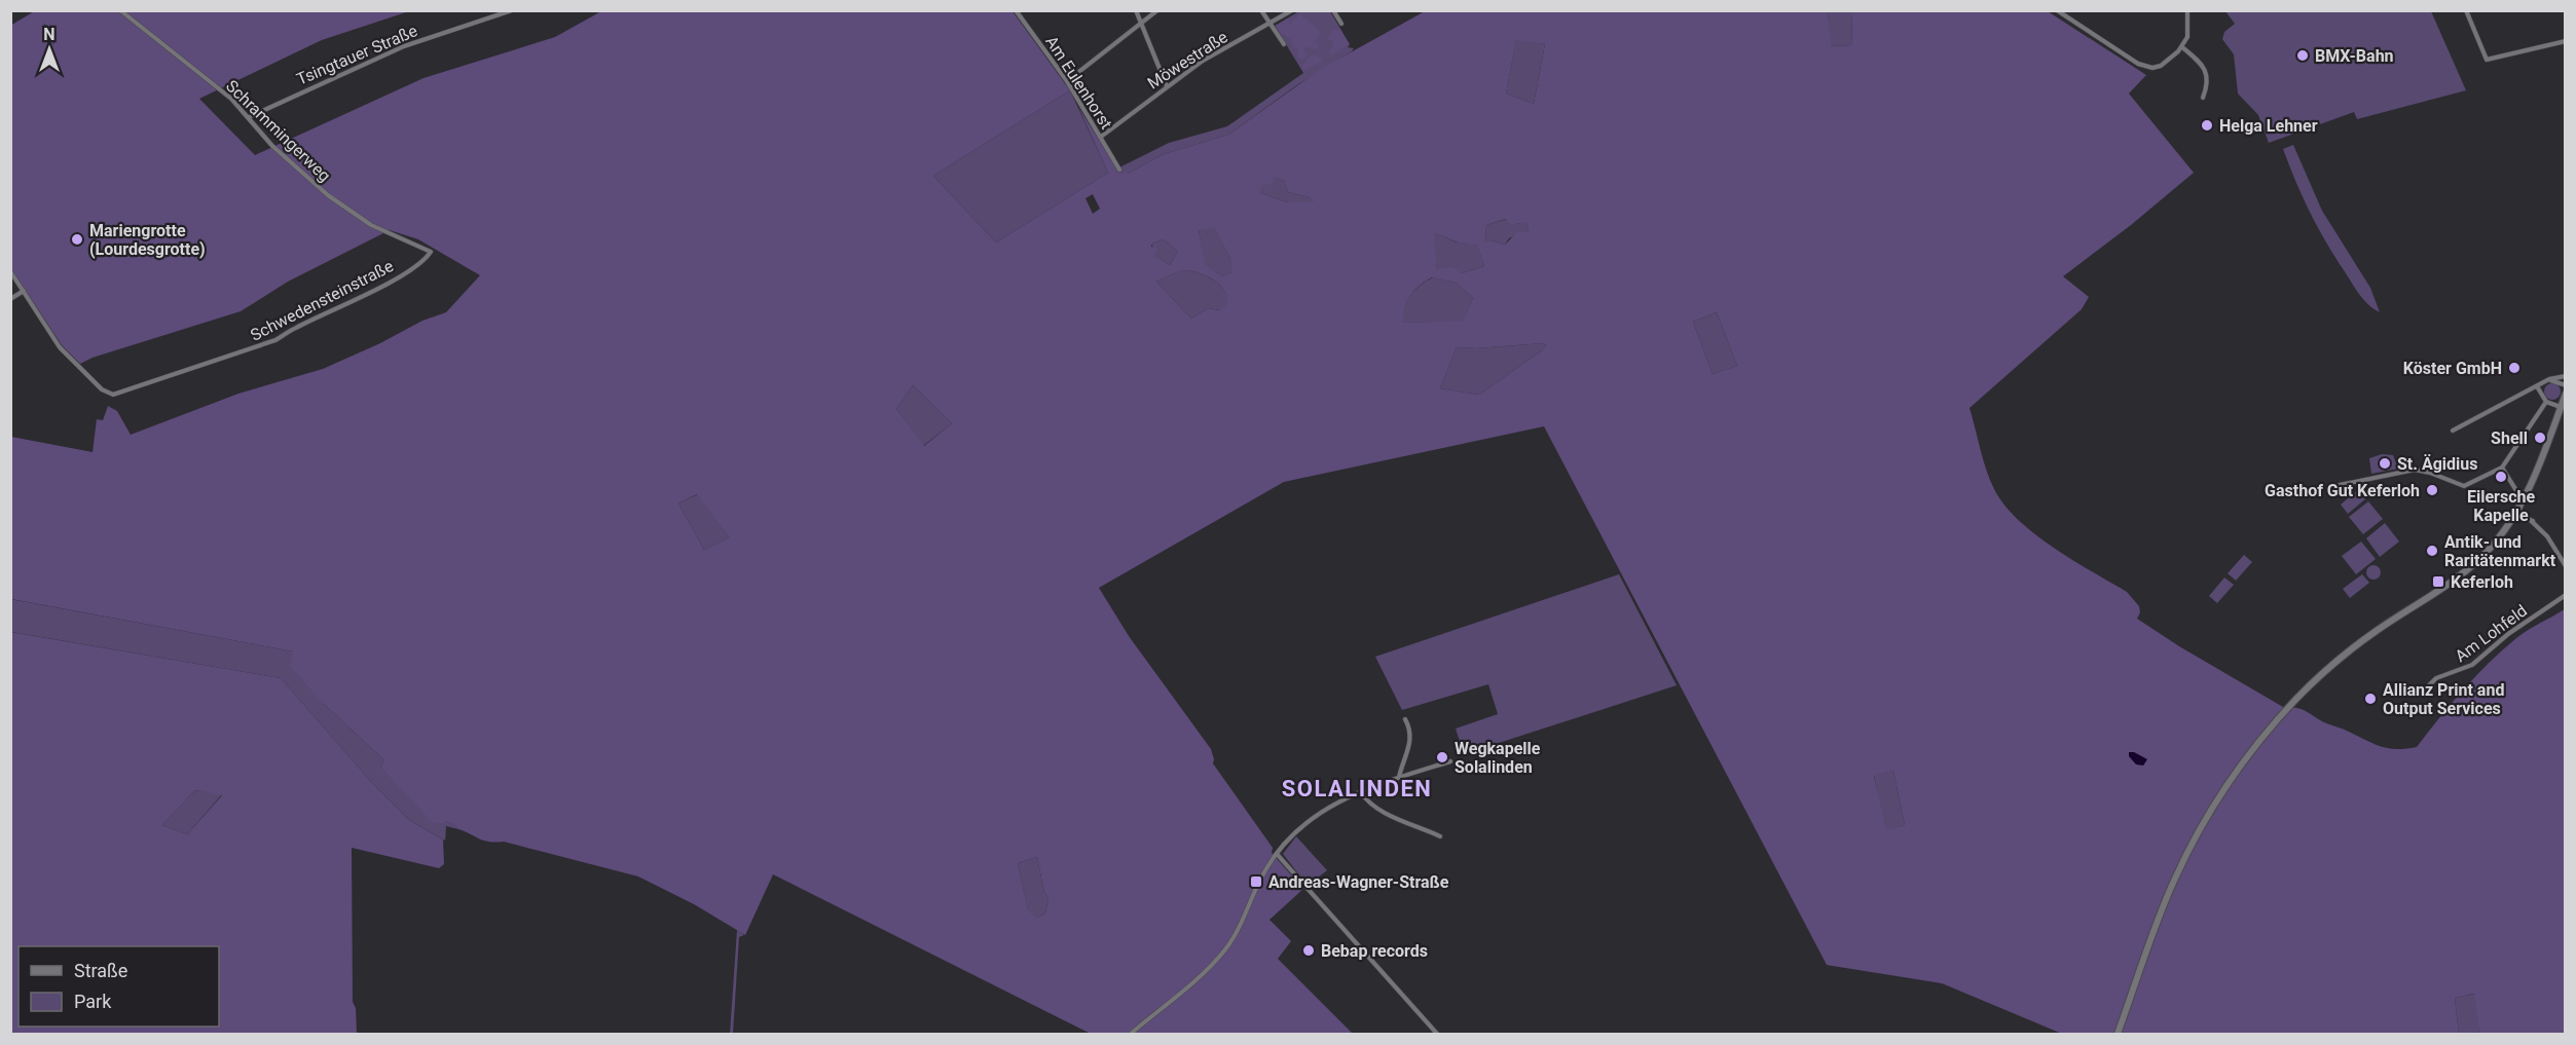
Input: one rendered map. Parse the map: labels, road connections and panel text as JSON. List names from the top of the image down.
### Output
{
  "streets": {
    "street": [
      "Tsingtauer Straße",
      "Möwestraße",
      "Am Eulenhorst",
      "Schrammingerweg",
      "Schwedensteinstraße",
      "Am Lohfeld"
    ]
  },
  "crossings": [
    ["Tsingtauer Straße", "Schrammingerweg"],
    ["Möwestraße", "Am Eulenhorst"],
    ["Schrammingerweg", "Schwedensteinstraße"]
  ],
  "districts": ["SOLALINDEN"],
  "places": {
    "other": [
      "BMX-Bahn",
      "Helga Lehner",
      "Mariengrotte (Lourdesgrotte)",
      "Köster GmbH",
      "Shell",
      "St. Ägidius",
      "Eilersche Kapelle",
      "Gasthof Gut Keferloh",
      "Antik- und Raritätenmarkt",
      "Allianz Print and Output Services",
      "Wegkapelle Solalinden",
      "Bebap records"
    ],
    "transit": ["Keferloh", "Andreas-Wagner-Straße"]
  },
  "legend": ["Straße", "Park"],
  "north": "top"
}
